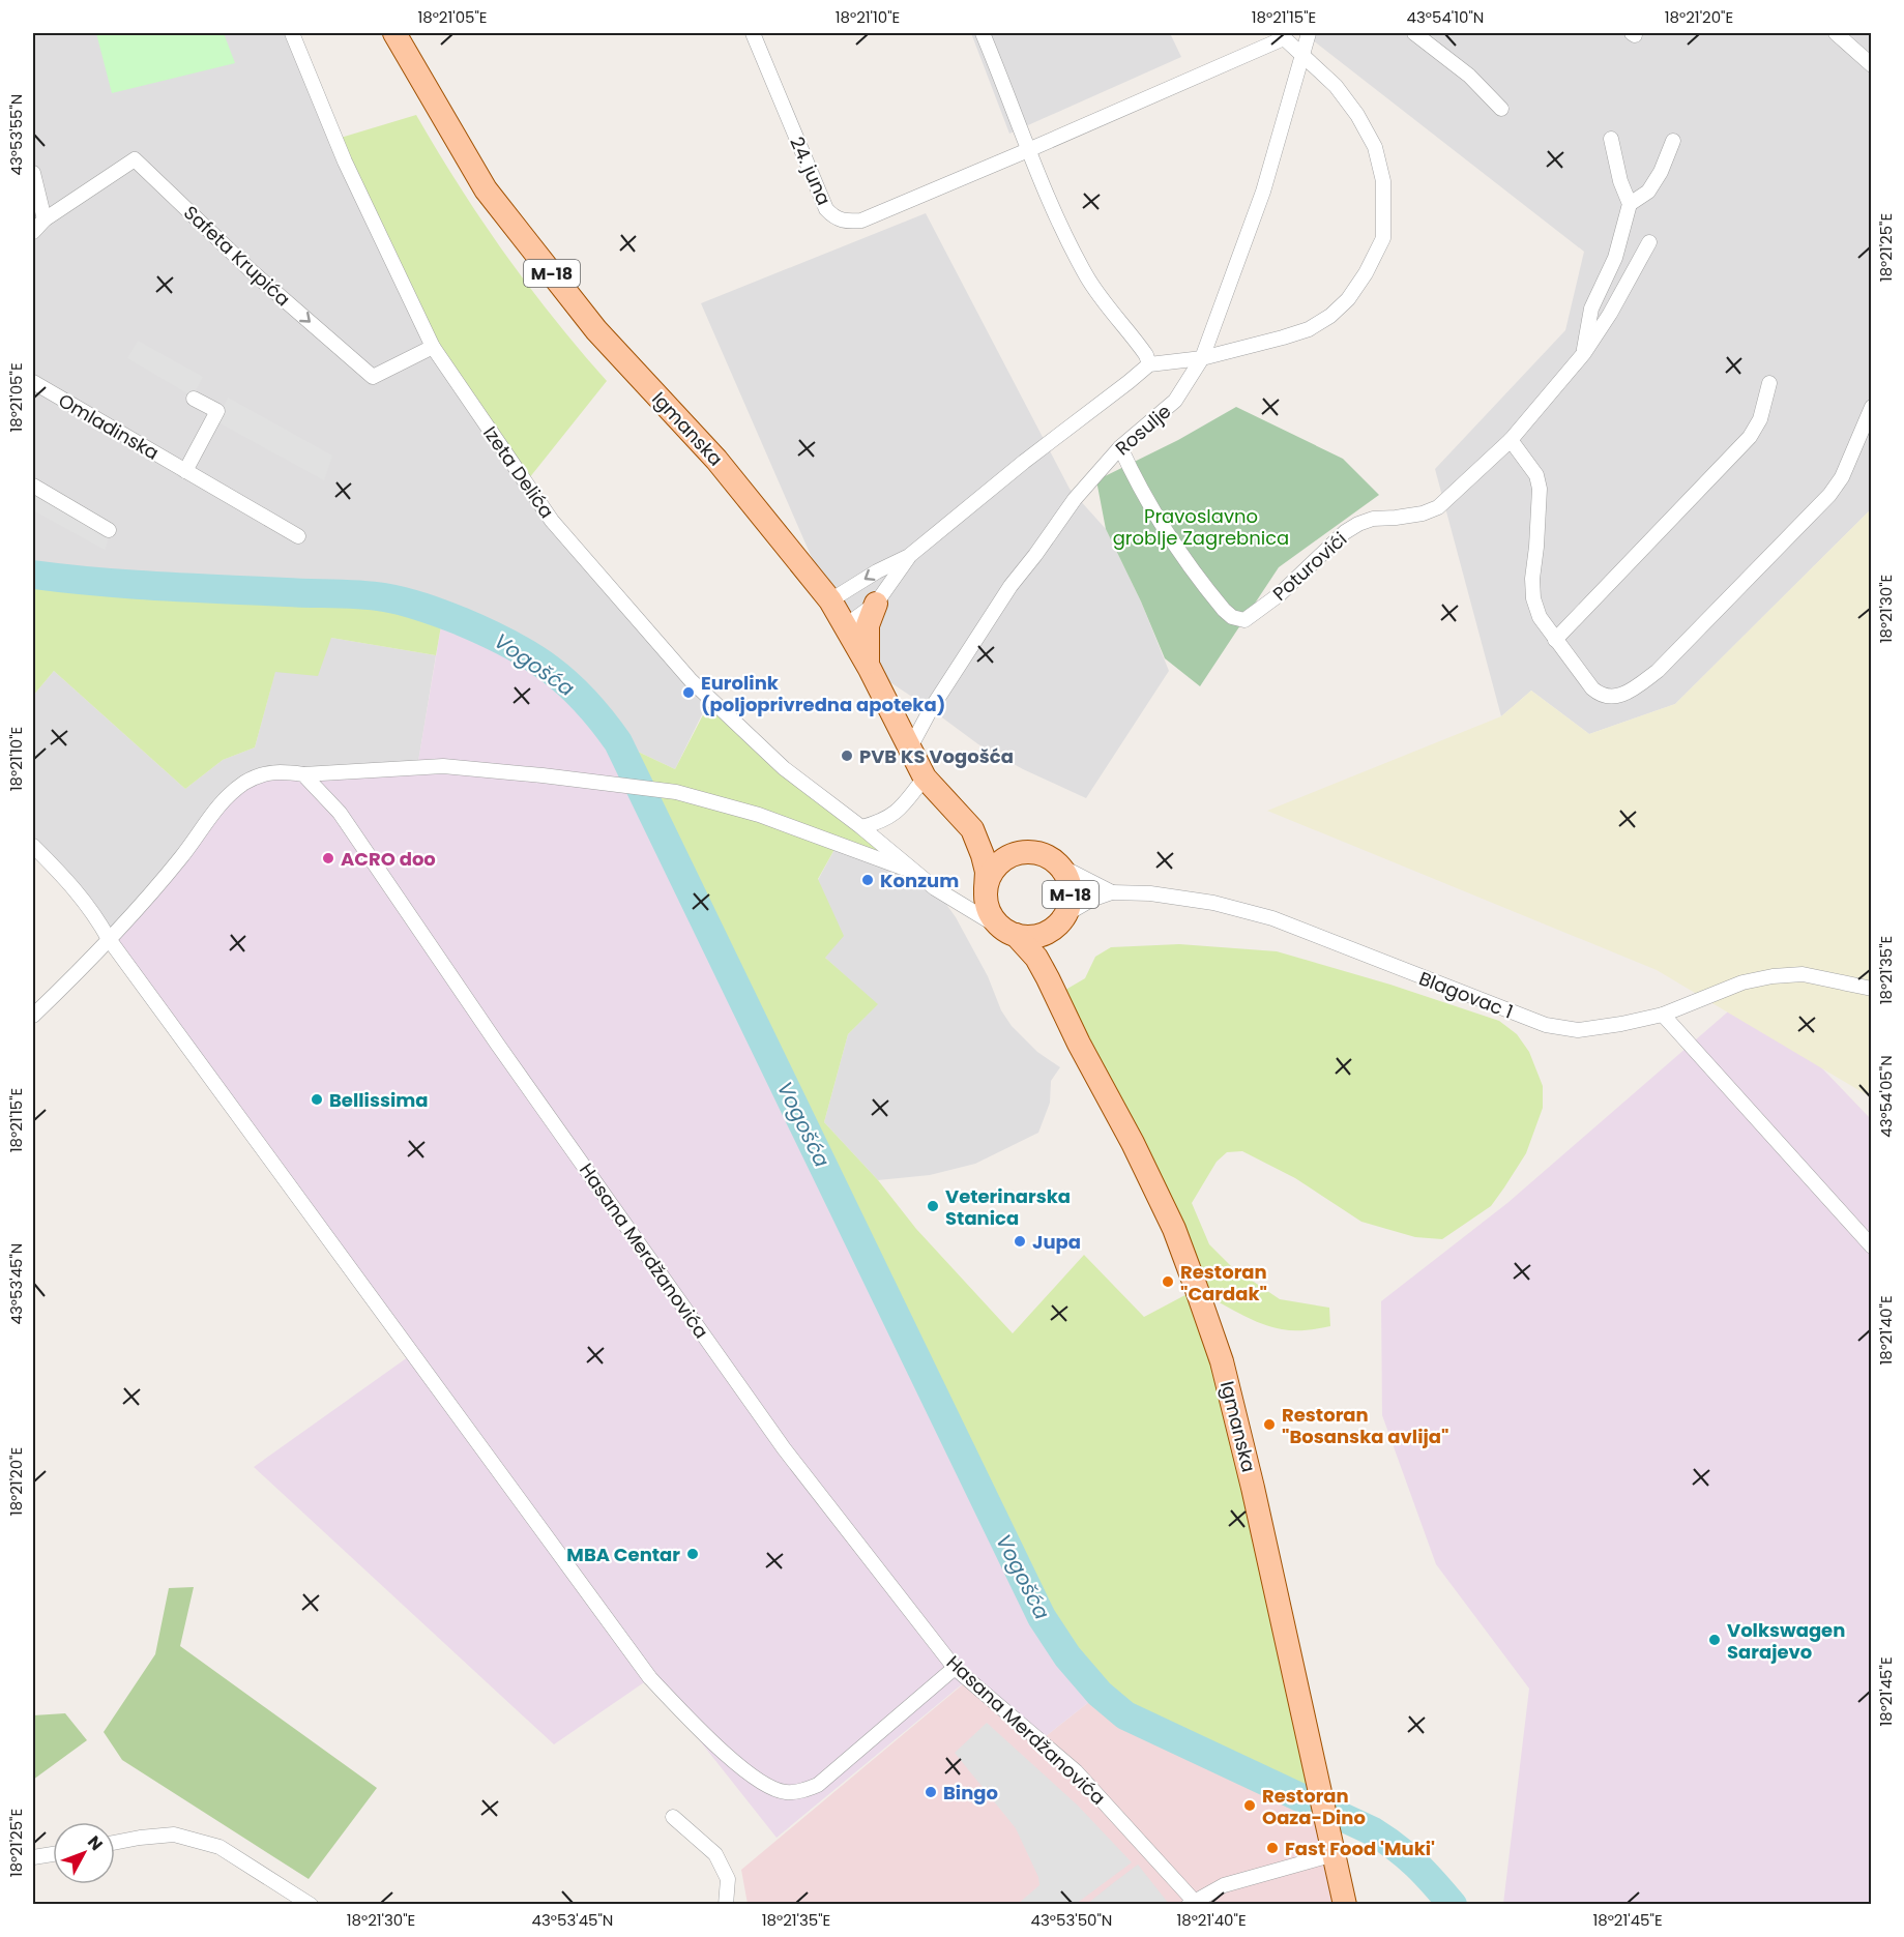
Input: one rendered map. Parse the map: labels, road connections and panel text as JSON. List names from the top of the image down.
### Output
{
  "streets": {
    "main road": ["M-18", "Igmanska"],
    "street": [
      "24. juna",
      "Safeta Krupića",
      "Omladinska",
      "Rosulje",
      "Izeta Delića",
      "Poturovići",
      "Blagovac 1",
      "Hasana Merdžanovića"
    ]
  },
  "crossings": [
    ["Safeta Krupića", "Izeta Delića"],
    ["M-18", "Igmanska"],
    ["M-18", "Izeta Delića"],
    ["M-18", "Blagovac 1"],
    ["Igmanska", "Rosulje"],
    ["Igmanska", "Izeta Delića"],
    ["Igmanska", "Blagovac 1"],
    ["Rosulje", "Poturovići"],
    ["Izeta Delića", "Blagovac 1"]
  ],
  "one_way": ["Safeta Krupića"],
  "water": ["Vogošća"],
  "parks": ["Pravoslavno groblje Zagrebnica"],
  "places": [
    "Eurolink (poljoprivredna apoteka)",
    "PVB KS Vogošća",
    "ACRO doo",
    "Konzum",
    "Bellissima",
    "Veterinarska Stanica",
    "Jupa",
    "Restoran \"Cardak\"",
    "Restoran \"Bosanska avlija\"",
    "MBA Centar",
    "Volkswagen Sarajevo",
    "Bingo",
    "Restoran Oaza-Dino",
    "Fast Food 'Muki'"
  ],
  "north": "top right",
  "coordinates": [
    "18°21'05\"E",
    "18°21'10\"E",
    "18°21'15\"E",
    "43°54'10\"N",
    "18°21'20\"E",
    "43°53'55\"N",
    "18°21'25\"E",
    "18°21'30\"E",
    "18°21'35\"E",
    "43°54'05\"N",
    "43°53'45\"N",
    "18°21'40\"E",
    "18°21'45\"E",
    "43°53'50\"N"
  ]
}
